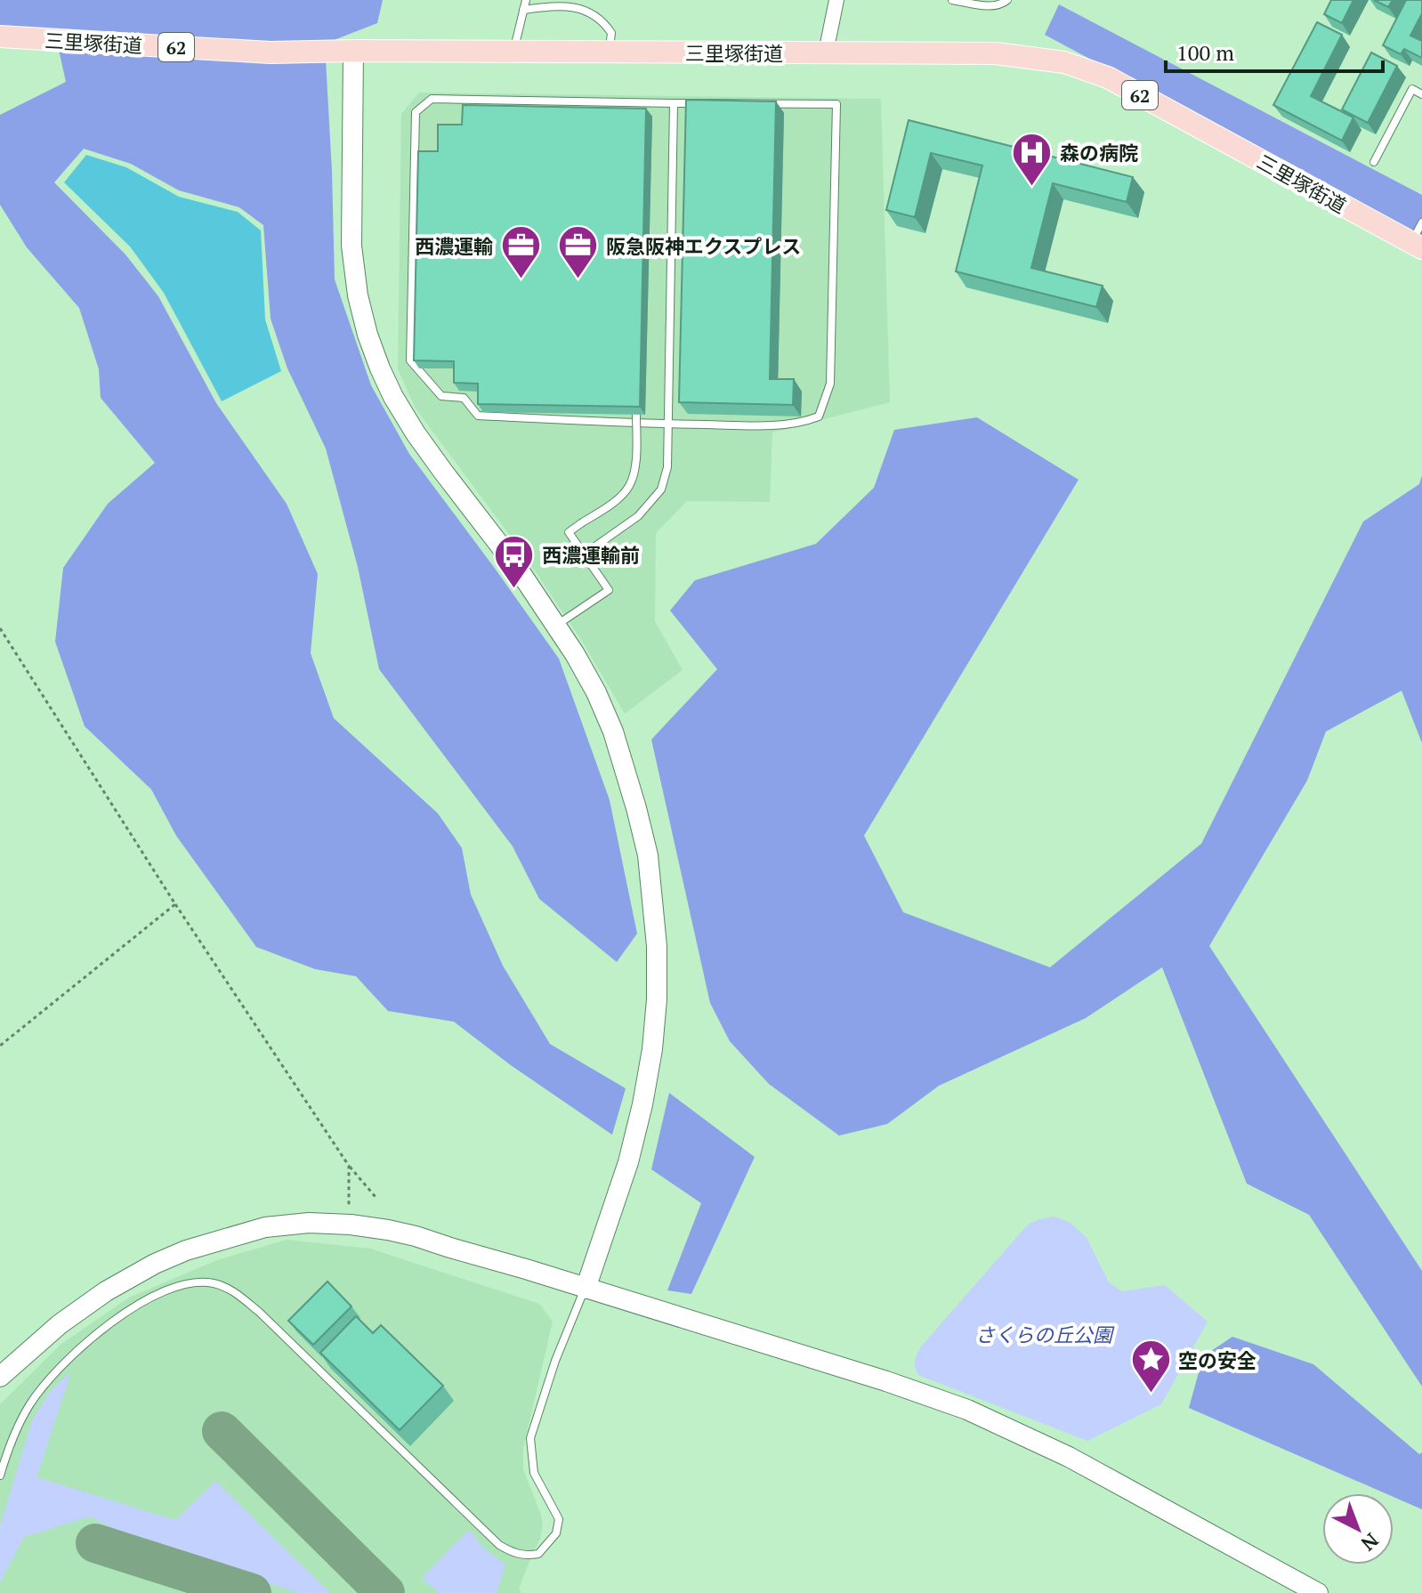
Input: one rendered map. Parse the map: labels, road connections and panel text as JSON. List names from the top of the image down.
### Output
{
  "streets": {
    "main road": ["三里塚街道", "62"]
  },
  "parks": ["さくらの丘公園"],
  "places": {
    "hospital": ["森の病院"],
    "office": ["西濃運輸", "阪急阪神エクスプレス"],
    "bus stop": ["西濃運輸前"],
    "place": ["空の安全"]
  },
  "scale_bar": "100 m",
  "north": "bottom right"
}
